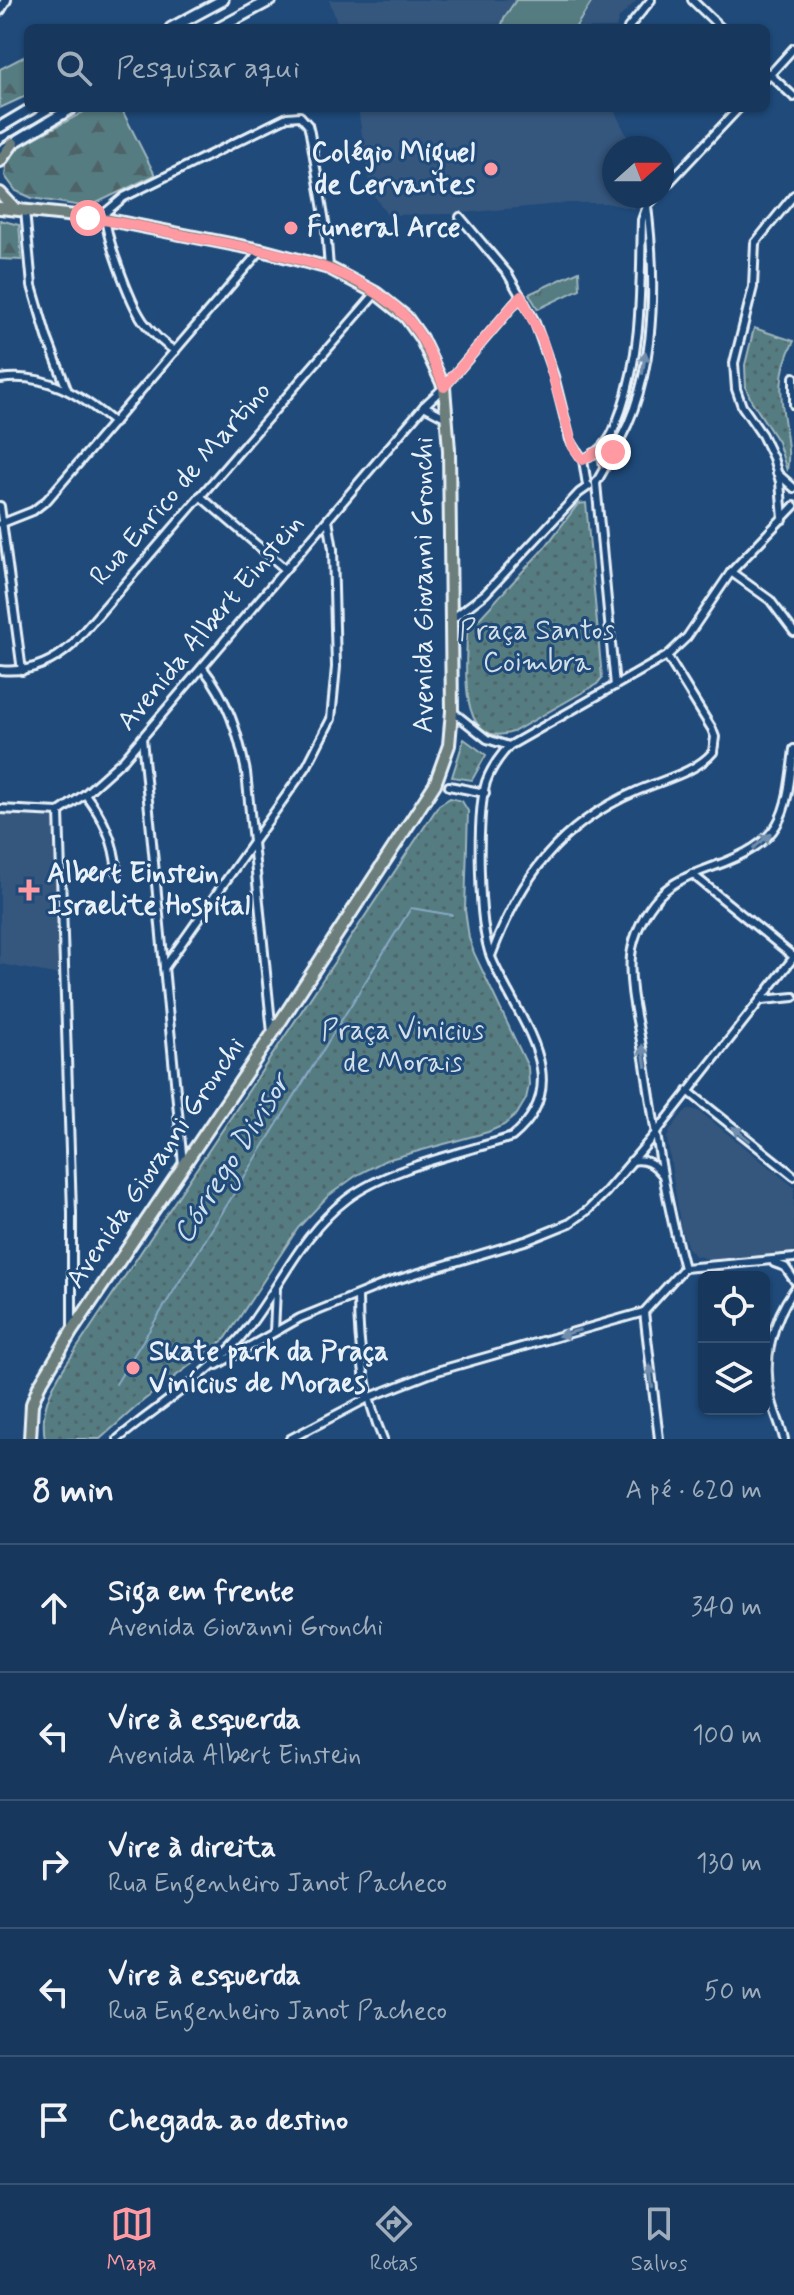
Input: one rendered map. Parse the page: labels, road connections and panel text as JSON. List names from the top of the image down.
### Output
{
  "streets": {
    "main road": ["Avenida Giovanni Gronchi"],
    "street": ["Rua Enrico de Martino", "Avenida Albert Einstein"]
  },
  "crossings": [
    ["Rua Enrico de Martino", "Avenida Giovanni Gronchi"],
    ["Avenida Giovanni Gronchi", "Avenida Albert Einstein"]
  ],
  "water": ["Córrego Divisor"],
  "parks": ["Praça Santos Coimbra", "Praça Vinicius de Morais"],
  "places": {
    "other": ["Colégio Miguel de Cervantes", "Funeral Arce", "Skate park da Praça Vinícius de Moraes"],
    "health": ["Albert Einstein Israelite Hospital"]
  },
  "north": "right",
  "page": {
    "search": "Pesquisar aqui",
    "heading": ["8 min", "A pé · 620 m"],
    "list": [
      ["Siga em frente", "Avenida Giovanni Gronchi", "340 m"],
      ["Vire à esquerda", "Avenida Albert Einstein", "100 m"],
      ["Vire à direita", "Rua Engenheiro Janot Pacheco", "130 m"],
      ["Vire à esquerda", "Rua Engenheiro Janot Pacheco", "50 m"],
      "Chegada ao destino"
    ],
    "nav": ["Mapa", "Rotas", "Salvos"]
  }
}
